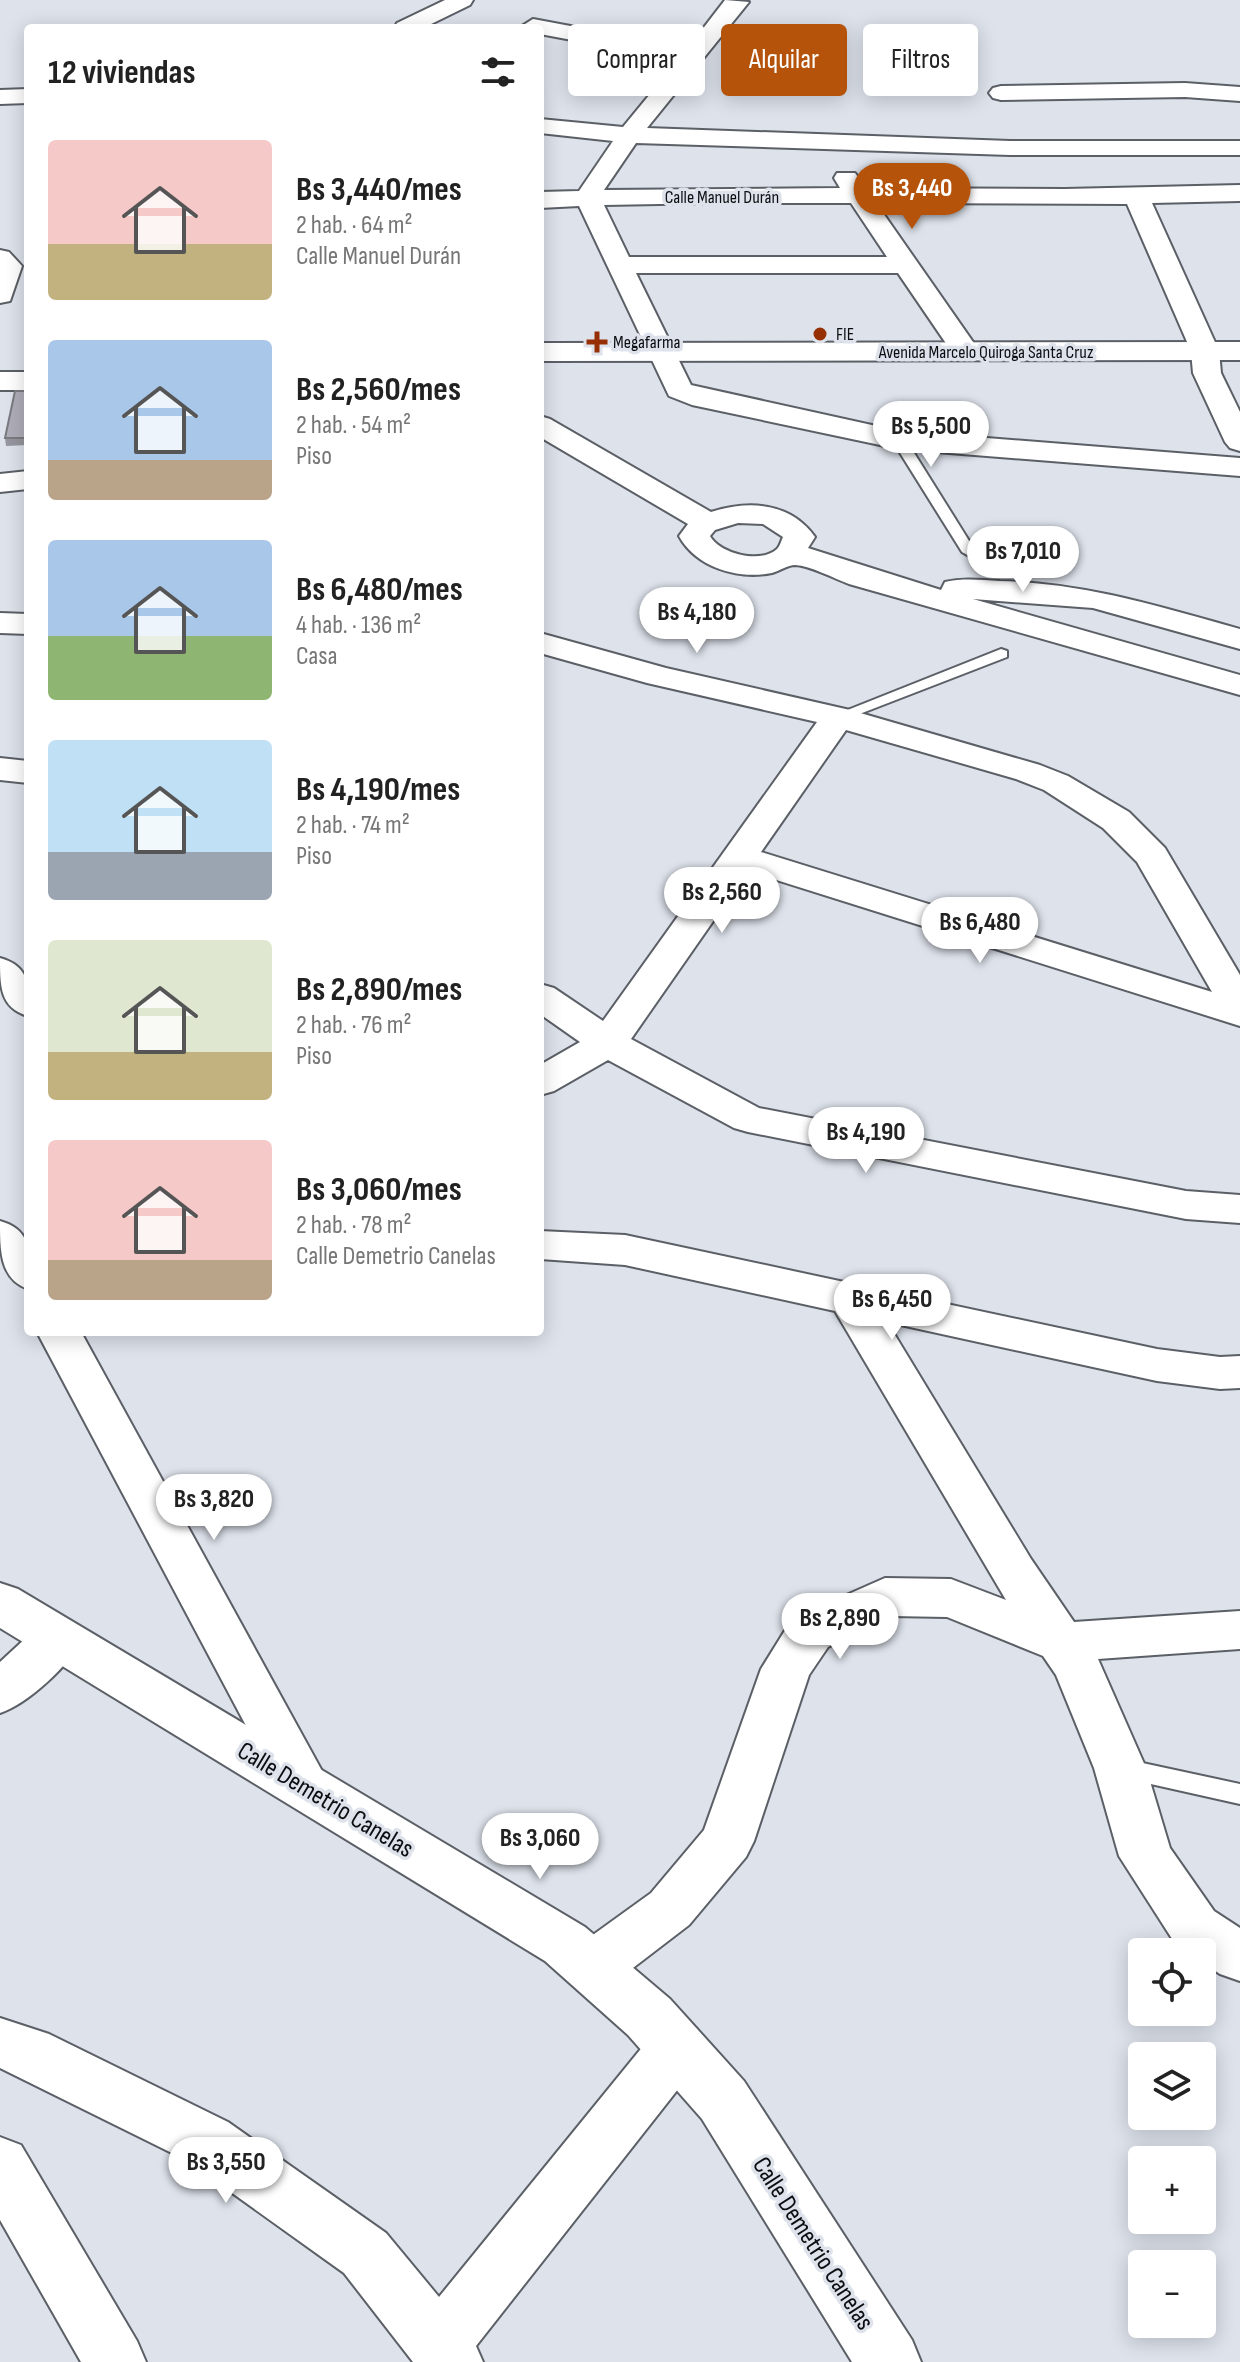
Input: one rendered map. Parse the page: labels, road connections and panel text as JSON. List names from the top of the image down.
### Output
{
  "streets": {
    "main road": ["Avenida Marcelo Quiroga Santa Cruz", "Calle Demetrio Canelas"],
    "street": ["Calle Manuel Durán"]
  },
  "places": {
    "other": ["FIE"],
    "health": ["Megafarma"]
  },
  "page": {
    "chip": ["Comprar", "Alquilar", "Filtros"],
    "heading": "12 viviendas",
    "list": [
      {
        "name": "Bs 3,440/mes",
        "note": "2 hab. · 64 m² · Calle Manuel Durán"
      },
      {
        "name": "Bs 2,560/mes",
        "note": "2 hab. · 54 m² · Piso"
      },
      {
        "name": "Bs 6,480/mes",
        "note": "4 hab. · 136 m² · Casa"
      },
      {
        "name": "Bs 4,190/mes",
        "note": "2 hab. · 74 m² · Piso"
      },
      {
        "name": "Bs 2,890/mes",
        "note": "2 hab. · 76 m² · Piso"
      },
      {
        "name": "Bs 3,060/mes",
        "note": "2 hab. · 78 m² · Calle Demetrio Canelas"
      }
    ],
    "price": [
      "Bs 3,440",
      "Bs 5,500",
      "Bs 7,010",
      "Bs 4,180",
      "Bs 2,560",
      "Bs 6,480",
      "Bs 4,190",
      "Bs 6,450",
      "Bs 3,820",
      "Bs 2,890",
      "Bs 3,060",
      "Bs 3,550"
    ],
    "map_buttons": ["+", "−"]
  }
}
